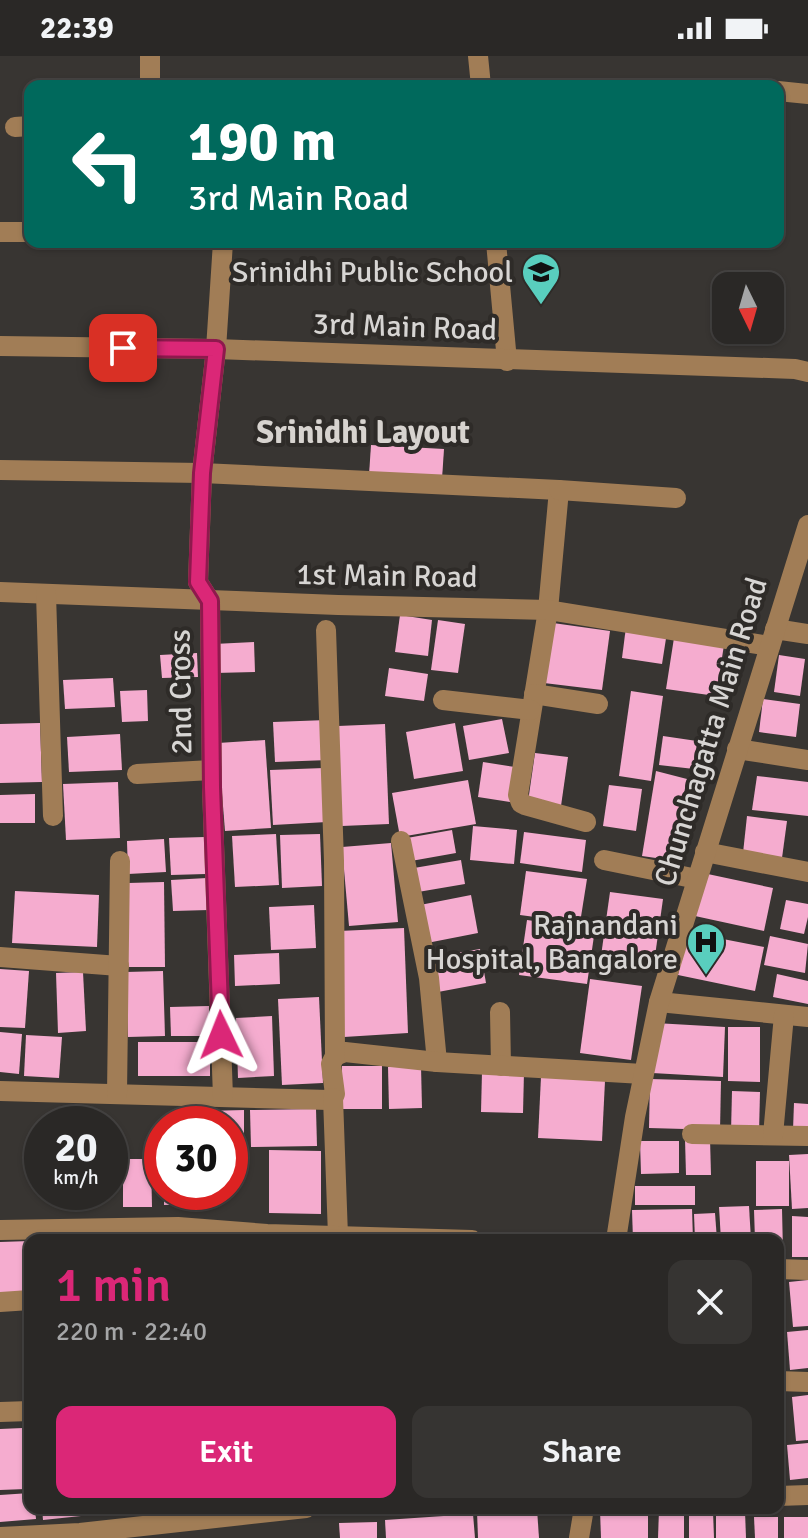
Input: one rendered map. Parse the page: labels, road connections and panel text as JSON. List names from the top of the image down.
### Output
{
  "streets": {
    "street": [
      "3rd Main Road",
      "1st Main Road",
      "2nd Cross",
      "Chunchagatta Main Road"
    ]
  },
  "crossings": [
    ["3rd Main Road", "2nd Cross"],
    ["1st Main Road", "2nd Cross"],
    ["1st Main Road", "Chunchagatta Main Road"]
  ],
  "districts": ["Srinidhi Layout"],
  "places": {
    "school or university": ["Srinidhi Public School"],
    "hospital": ["Rajnandani Hospital, Bangalore"]
  },
  "north": "bottom",
  "page": {
    "status": "22:39",
    "turn": ["190 m", "3rd Main Road"],
    "speed": "20 km/h",
    "limit": "30",
    "heading": ["1 min", "220 m · 22:40"],
    "buttons": ["Exit", "Share"]
  }
}
